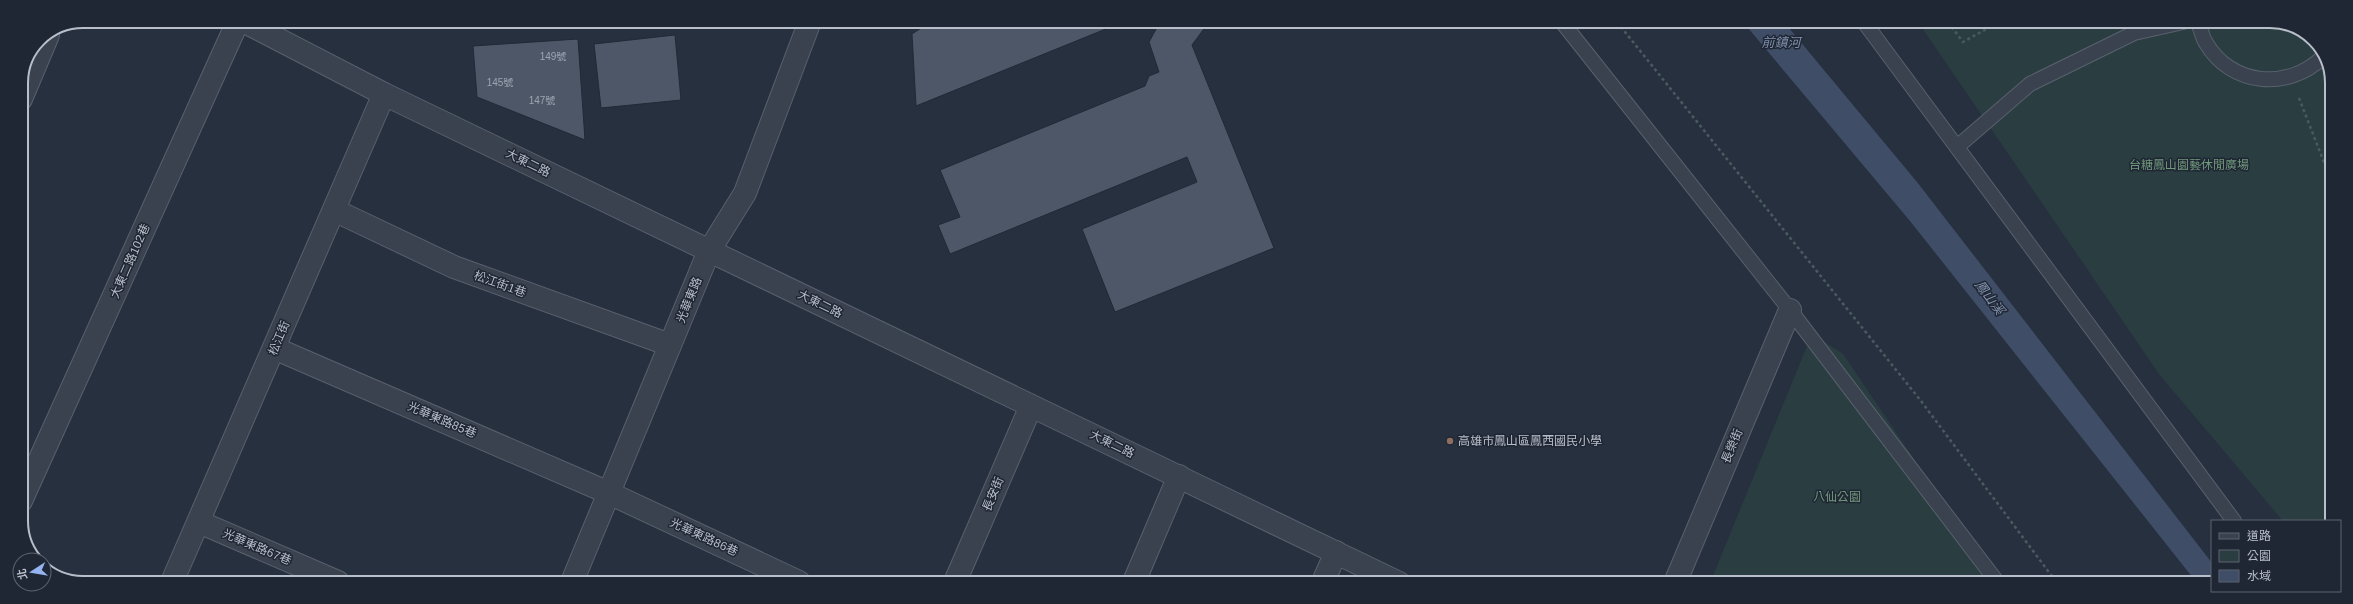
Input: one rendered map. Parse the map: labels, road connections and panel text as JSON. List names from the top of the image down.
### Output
{
  "streets": {
    "street": [
      "大東二路",
      "大東二路102巷",
      "松江街1巷",
      "光華東路",
      "松江街",
      "光華東路85巷",
      "長榮街",
      "長安街",
      "光華東路86巷",
      "光華東路67巷"
    ]
  },
  "crossings": [
    ["大東二路", "光華東路"],
    ["大東二路", "松江街"],
    ["大東二路", "長安街"],
    ["松江街1巷", "光華東路"],
    ["松江街1巷", "松江街"],
    ["光華東路", "光華東路85巷"],
    ["光華東路", "光華東路86巷"],
    ["松江街", "光華東路85巷"],
    ["松江街", "光華東路67巷"],
    ["光華東路85巷", "光華東路86巷"]
  ],
  "water": ["前鎮河", "鳳山溪"],
  "parks": ["台糖鳳山園藝休閒廣場", "八仙公園"],
  "places": ["高雄市鳳山區鳳西國民小學"],
  "house_numbers": ["149號", "145號", "147號"],
  "legend": ["道路", "公園", "水域"],
  "north": "left"
}
